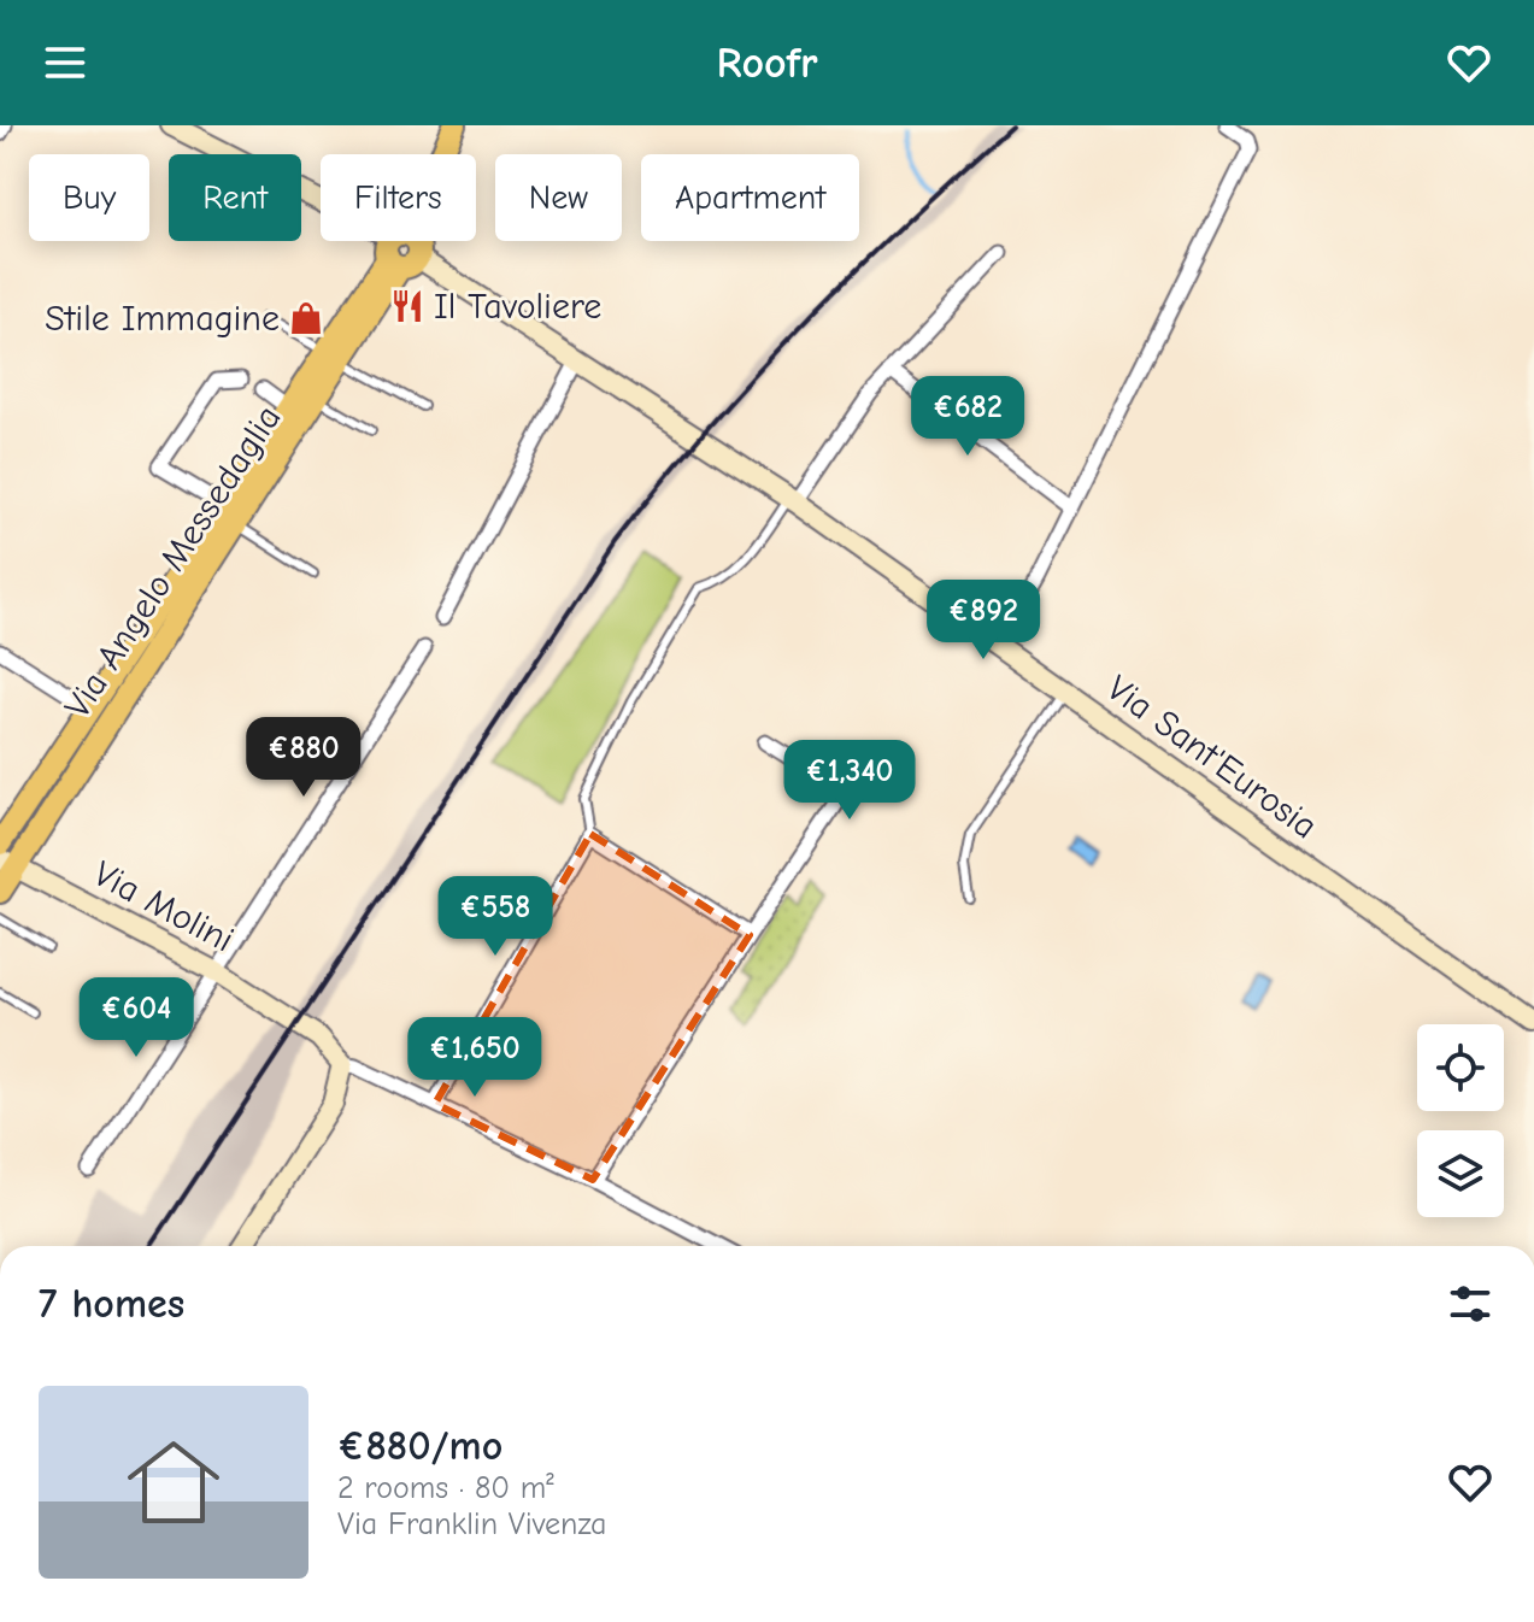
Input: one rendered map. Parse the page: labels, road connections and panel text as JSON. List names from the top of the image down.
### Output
{
  "streets": {
    "main road": ["Via Angelo Messedaglia"],
    "street": ["Via Sant'Eurosia", "Via Molini"]
  },
  "crossings": [
    ["Via Angelo Messedaglia", "Via Sant'Eurosia"],
    ["Via Angelo Messedaglia", "Via Molini"]
  ],
  "places": {
    "restaurant": ["Il Tavoliere"],
    "shop": ["Stile Immagine"]
  },
  "page": {
    "header": "Roofr",
    "chip": [
      "Buy",
      "Rent",
      "Filters",
      "New",
      "Apartment"
    ],
    "price": [
      "€682",
      "€892",
      "€880",
      "€1,340",
      "€558",
      "€604",
      "€1,650"
    ],
    "heading": "7 homes",
    "list": [
      {
        "name": "€880/mo",
        "note": "2 rooms · 80 m² · Via Franklin Vivenza"
      }
    ]
  }
}
